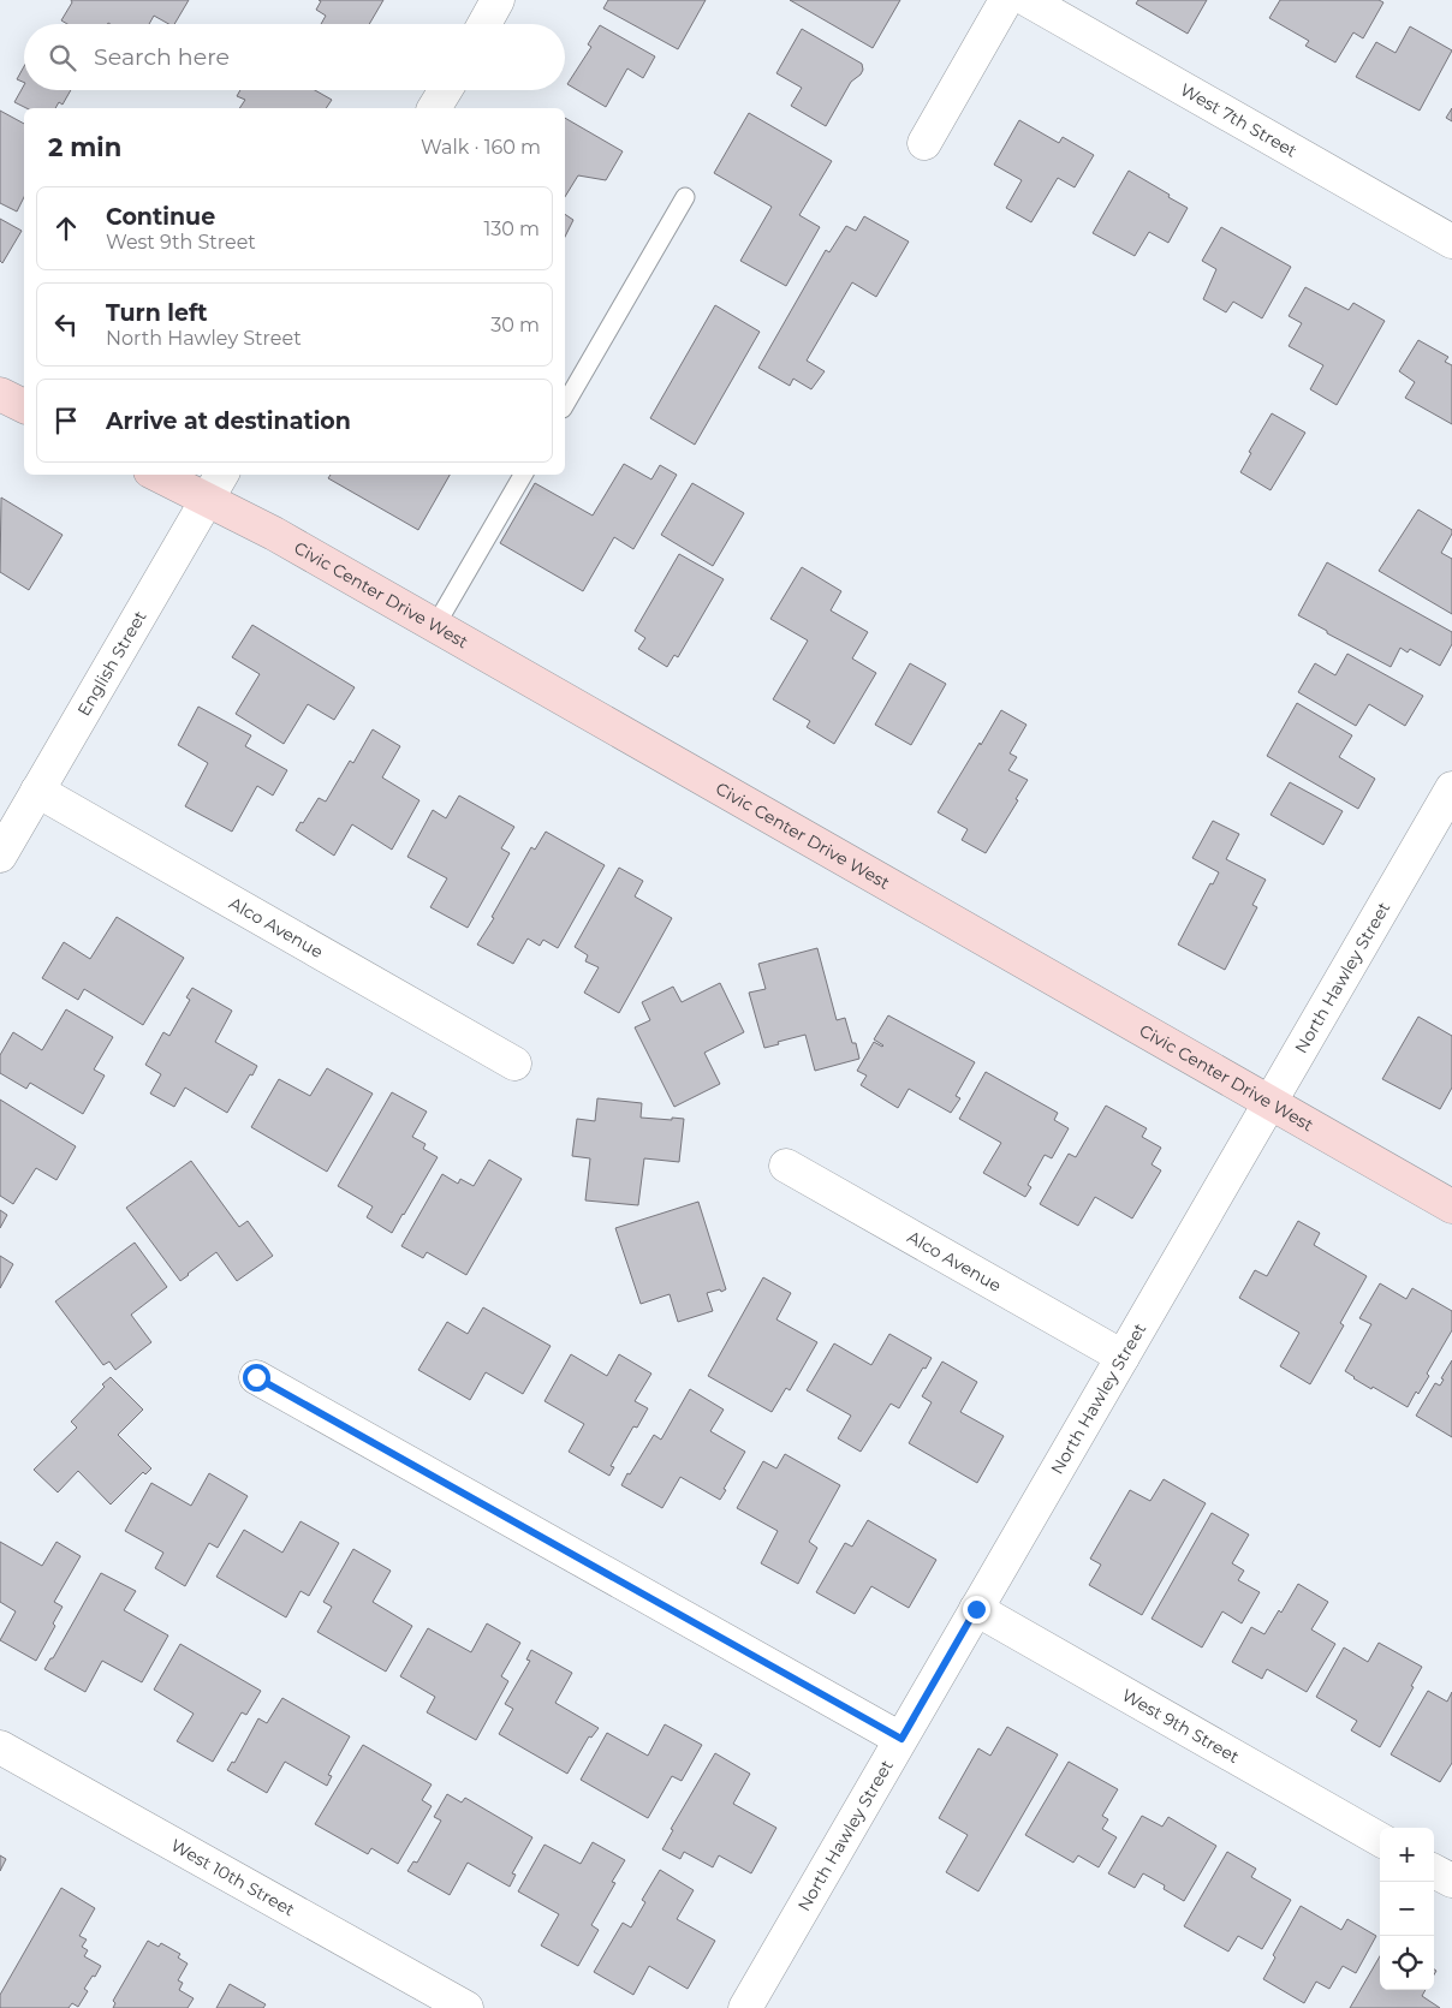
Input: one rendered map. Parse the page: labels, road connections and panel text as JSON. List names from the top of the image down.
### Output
{
  "streets": {
    "main road": ["Civic Center Drive West"],
    "street": [
      "West 7th Street",
      "English Street",
      "Alco Avenue",
      "North Hawley Street",
      "West 9th Street",
      "West 10th Street"
    ]
  },
  "crossings": [
    ["Civic Center Drive West", "English Street"],
    ["Civic Center Drive West", "North Hawley Street"],
    ["English Street", "Alco Avenue"],
    ["Alco Avenue", "North Hawley Street"],
    ["North Hawley Street", "West 9th Street"]
  ],
  "page": {
    "search": "Search here",
    "heading": ["2 min", "Walk · 160 m"],
    "list": [
      ["Continue", "West 9th Street", "130 m"],
      ["Turn left", "North Hawley Street", "30 m"],
      "Arrive at destination"
    ],
    "map_buttons": ["+", "−"]
  }
}
